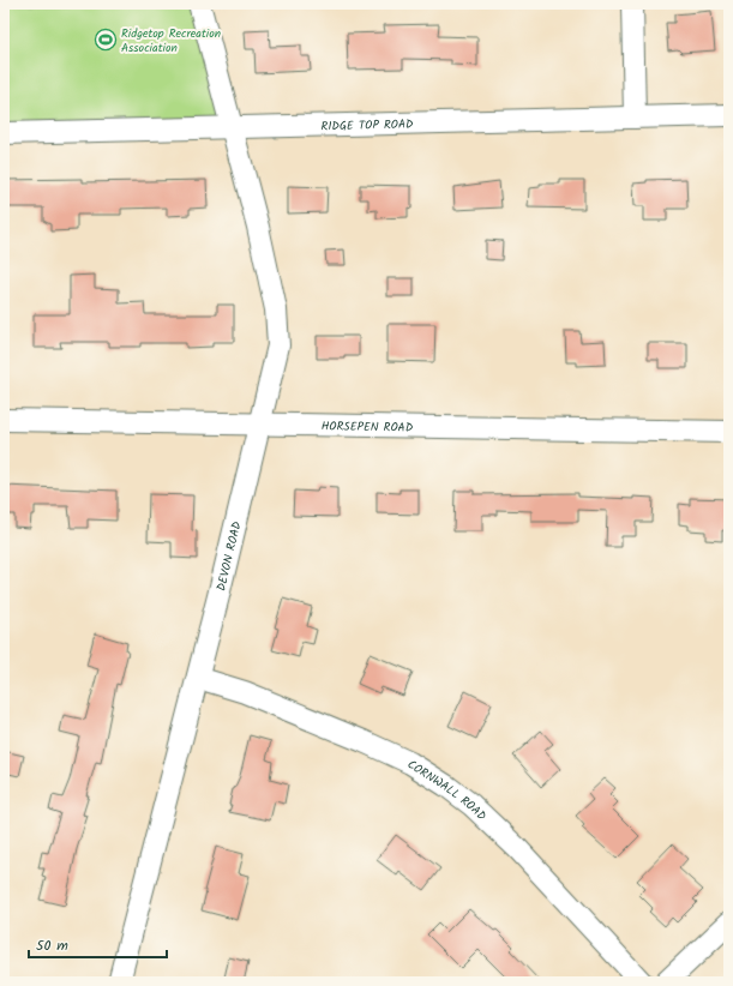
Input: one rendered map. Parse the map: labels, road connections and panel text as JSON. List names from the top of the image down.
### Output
{
  "streets": {
    "street": [
      "RIDGE TOP ROAD",
      "HORSEPEN ROAD",
      "DEVON ROAD",
      "CORNWALL ROAD"
    ]
  },
  "crossings": [
    ["RIDGE TOP ROAD", "DEVON ROAD"],
    ["HORSEPEN ROAD", "DEVON ROAD"],
    ["DEVON ROAD", "CORNWALL ROAD"]
  ],
  "places": {
    "sports": ["Ridgetop Recreation Association"]
  },
  "scale_bar": "50 m"
}
